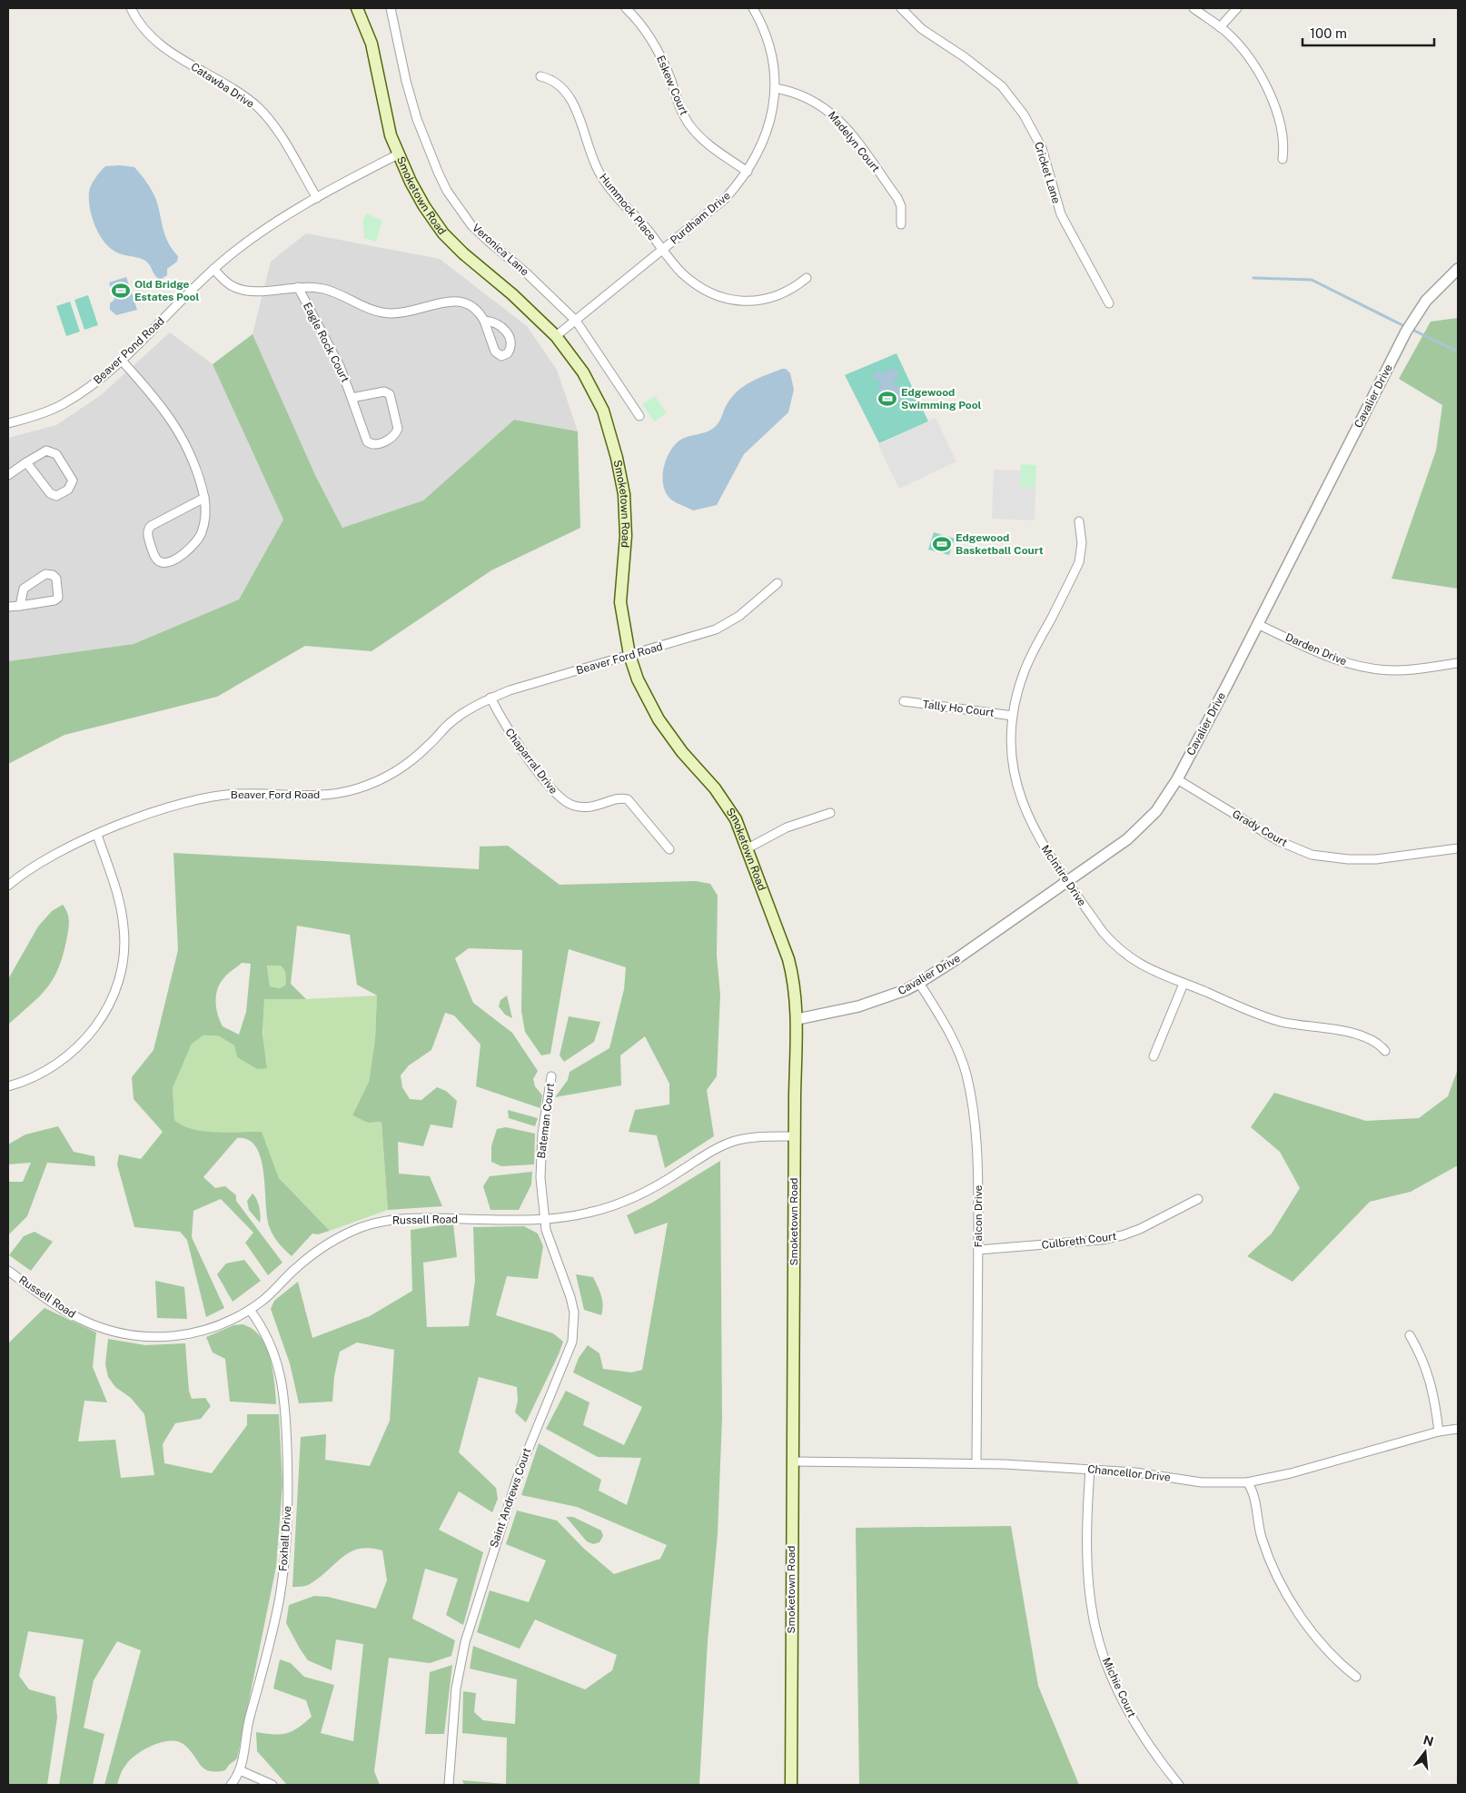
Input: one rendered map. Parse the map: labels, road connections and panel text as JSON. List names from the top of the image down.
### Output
{
  "streets": {
    "main road": ["Smoketown Road"],
    "street": [
      "Catawba Drive",
      "Eskew Court",
      "Madelyn Court",
      "Cricket Lane",
      "Hummock Place",
      "Purdham Drive",
      "Veronica Lane",
      "Eagle Rock Court",
      "Beaver Pond Road",
      "Cavalier Drive",
      "Darden Drive",
      "Beaver Ford Road",
      "Tally Ho Court",
      "Chaparral Drive",
      "Grady Court",
      "McIntire Drive",
      "Bateman Court",
      "Falcon Drive",
      "Russell Road",
      "Culbreth Court",
      "Chancellor Drive",
      "Saint Andrews Court",
      "Foxhall Drive",
      "Michie Court"
    ]
  },
  "crossings": [
    ["Catawba Drive", "Beaver Pond Road"],
    ["Eskew Court", "Purdham Drive"],
    ["Madelyn Court", "Purdham Drive"],
    ["Smoketown Road", "Purdham Drive"],
    ["Smoketown Road", "Beaver Pond Road"],
    ["Smoketown Road", "Cavalier Drive"],
    ["Smoketown Road", "Beaver Ford Road"],
    ["Smoketown Road", "Russell Road"],
    ["Smoketown Road", "Chancellor Drive"],
    ["Hummock Place", "Purdham Drive"],
    ["Purdham Drive", "Veronica Lane"],
    ["Cavalier Drive", "Darden Drive"],
    ["Cavalier Drive", "Grady Court"],
    ["Cavalier Drive", "McIntire Drive"],
    ["Cavalier Drive", "Falcon Drive"],
    ["Beaver Ford Road", "Chaparral Drive"],
    ["Tally Ho Court", "McIntire Drive"],
    ["Bateman Court", "Russell Road"],
    ["Bateman Court", "Saint Andrews Court"],
    ["Falcon Drive", "Culbreth Court"],
    ["Falcon Drive", "Chancellor Drive"],
    ["Russell Road", "Saint Andrews Court"],
    ["Russell Road", "Foxhall Drive"],
    ["Chancellor Drive", "Michie Court"]
  ],
  "places": {
    "sports": ["Old Bridge Estates Pool", "Edgewood Swimming Pool", "Edgewood Basketball Court"]
  },
  "scale_bar": "100 m",
  "north": "top"
}
